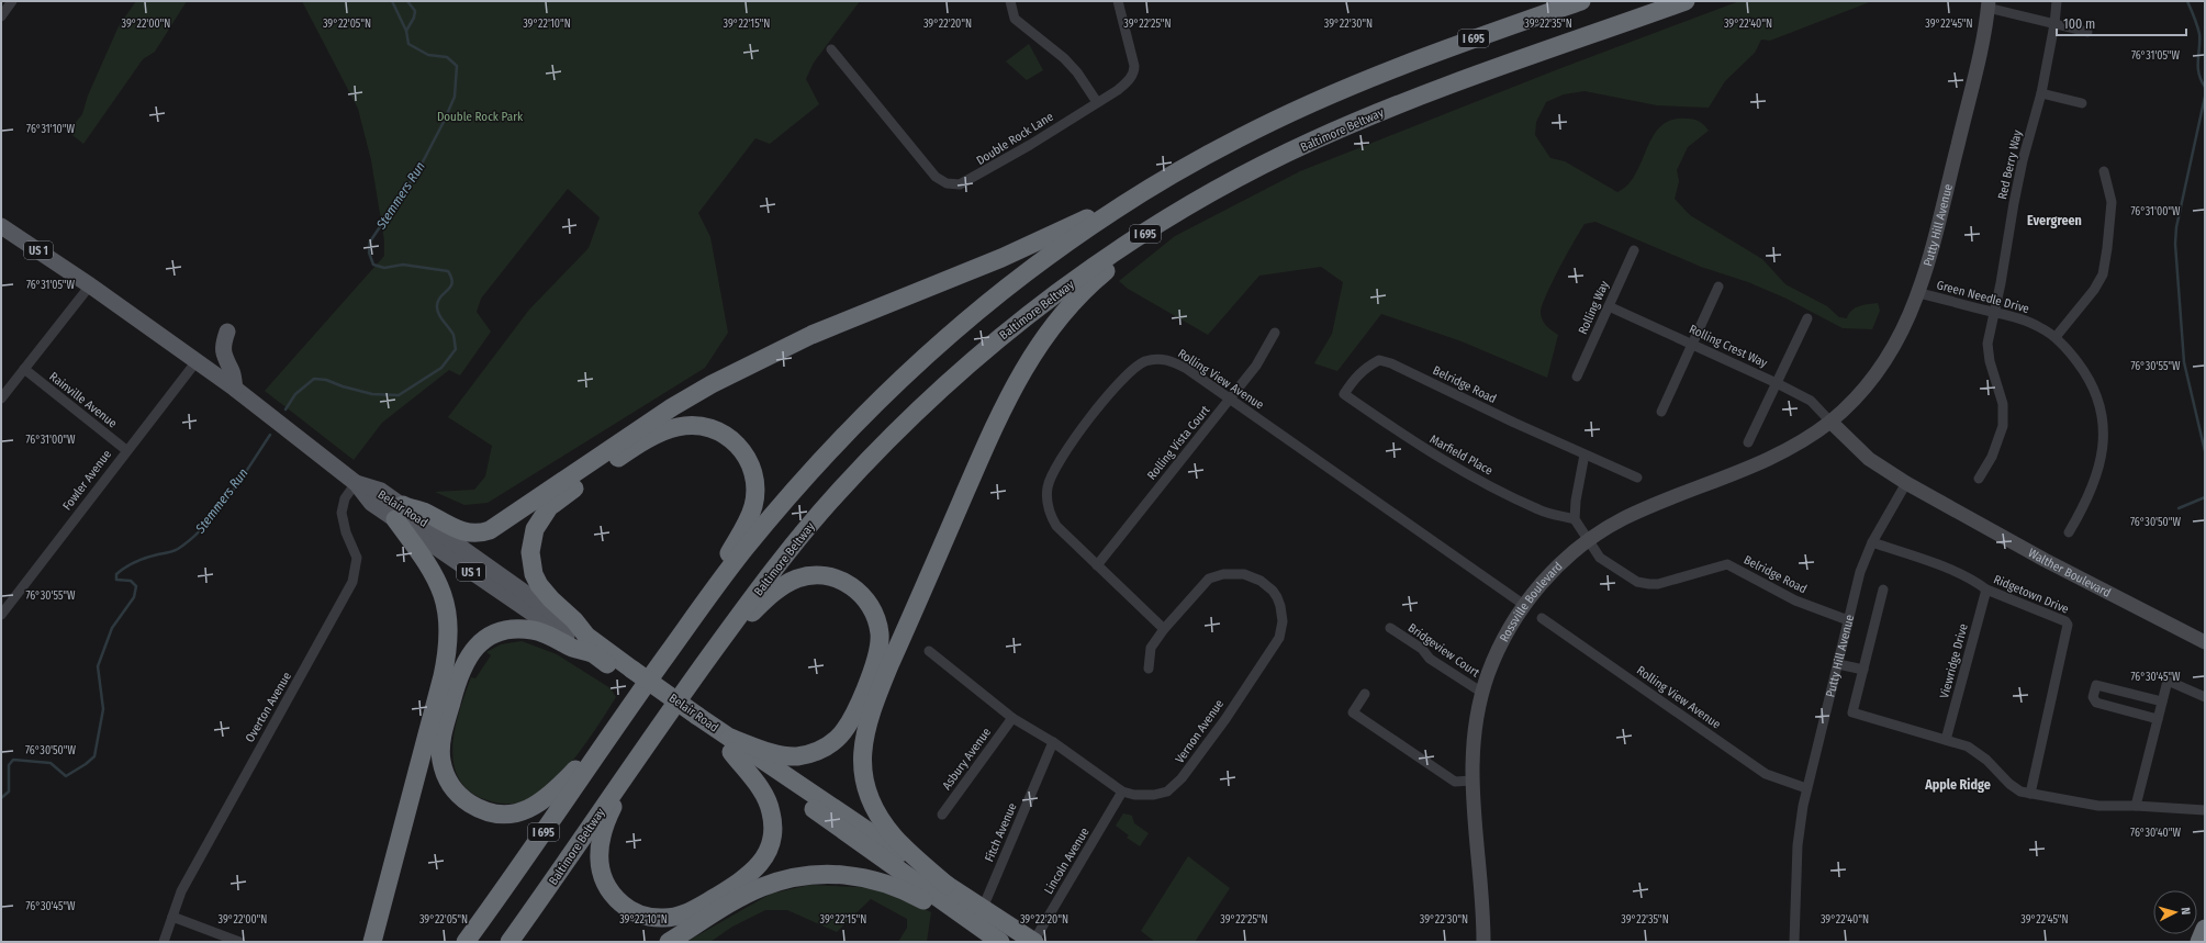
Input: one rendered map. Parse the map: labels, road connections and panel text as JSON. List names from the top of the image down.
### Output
{
  "streets": {
    "highway": [
      "I 695",
      "Baltimore Beltway",
      "US 1",
      "Belair Road"
    ],
    "main road": ["Putty Hill Avenue", "Walther Boulevard", "Rossville Boulevard"],
    "street": [
      "Double Rock Lane",
      "Red Berry Way",
      "Green Needle Drive",
      "Rolling Way",
      "Rolling Crest Way",
      "Rolling View Avenue",
      "Belridge Road",
      "Rainville Avenue",
      "Rolling Vista Court",
      "Marfield Place",
      "Fowler Avenue",
      "Ridgetown Drive",
      "Bridgeview Court",
      "Viewridge Drive",
      "Overton Avenue",
      "Vernon Avenue",
      "Asbury Avenue",
      "Fitch Avenue",
      "Lincoln Avenue"
    ]
  },
  "crossings": [
    ["Red Berry Way", "Green Needle Drive"],
    ["Putty Hill Avenue", "Green Needle Drive"],
    ["Putty Hill Avenue", "Rolling Crest Way"],
    ["Putty Hill Avenue", "Rolling View Avenue"],
    ["Putty Hill Avenue", "Belridge Road"],
    ["Putty Hill Avenue", "Walther Boulevard"],
    ["Putty Hill Avenue", "Ridgetown Drive"],
    ["Putty Hill Avenue", "Rossville Boulevard"],
    ["Rolling Way", "Rolling Crest Way"],
    ["Rolling Crest Way", "Walther Boulevard"],
    ["Rolling Crest Way", "Rossville Boulevard"],
    ["Rolling View Avenue", "Rolling Vista Court"],
    ["Rolling View Avenue", "Rossville Boulevard"],
    ["Rolling View Avenue", "Vernon Avenue"],
    ["Belridge Road", "Marfield Place"],
    ["Belridge Road", "Rossville Boulevard"],
    ["Rainville Avenue", "Fowler Avenue"],
    ["Fowler Avenue", "Belair Road"],
    ["Belair Road", "Overton Avenue"],
    ["Belair Road", "Fitch Avenue"],
    ["Belair Road", "Lincoln Avenue"],
    ["Walther Boulevard", "Rossville Boulevard"],
    ["Ridgetown Drive", "Viewridge Drive"],
    ["Rossville Boulevard", "Bridgeview Court"],
    ["Vernon Avenue", "Asbury Avenue"],
    ["Vernon Avenue", "Fitch Avenue"],
    ["Vernon Avenue", "Lincoln Avenue"]
  ],
  "districts": ["Evergreen", "Apple Ridge"],
  "water": ["Stemmers Run"],
  "parks": ["Double Rock Park"],
  "scale_bar": "100 m",
  "north": "right",
  "coordinates": [
    "39°22'00\"N",
    "39°22'05\"N",
    "39°22'10\"N",
    "39°22'15\"N",
    "39°22'20\"N",
    "39°22'25\"N",
    "39°22'30\"N",
    "39°22'35\"N",
    "39°22'40\"N",
    "39°22'45\"N",
    "76°31'05\"W",
    "76°31'10\"W",
    "76°31'00\"W",
    "76°30'55\"W",
    "76°30'50\"W",
    "76°30'45\"W",
    "76°30'40\"W"
  ]
}
